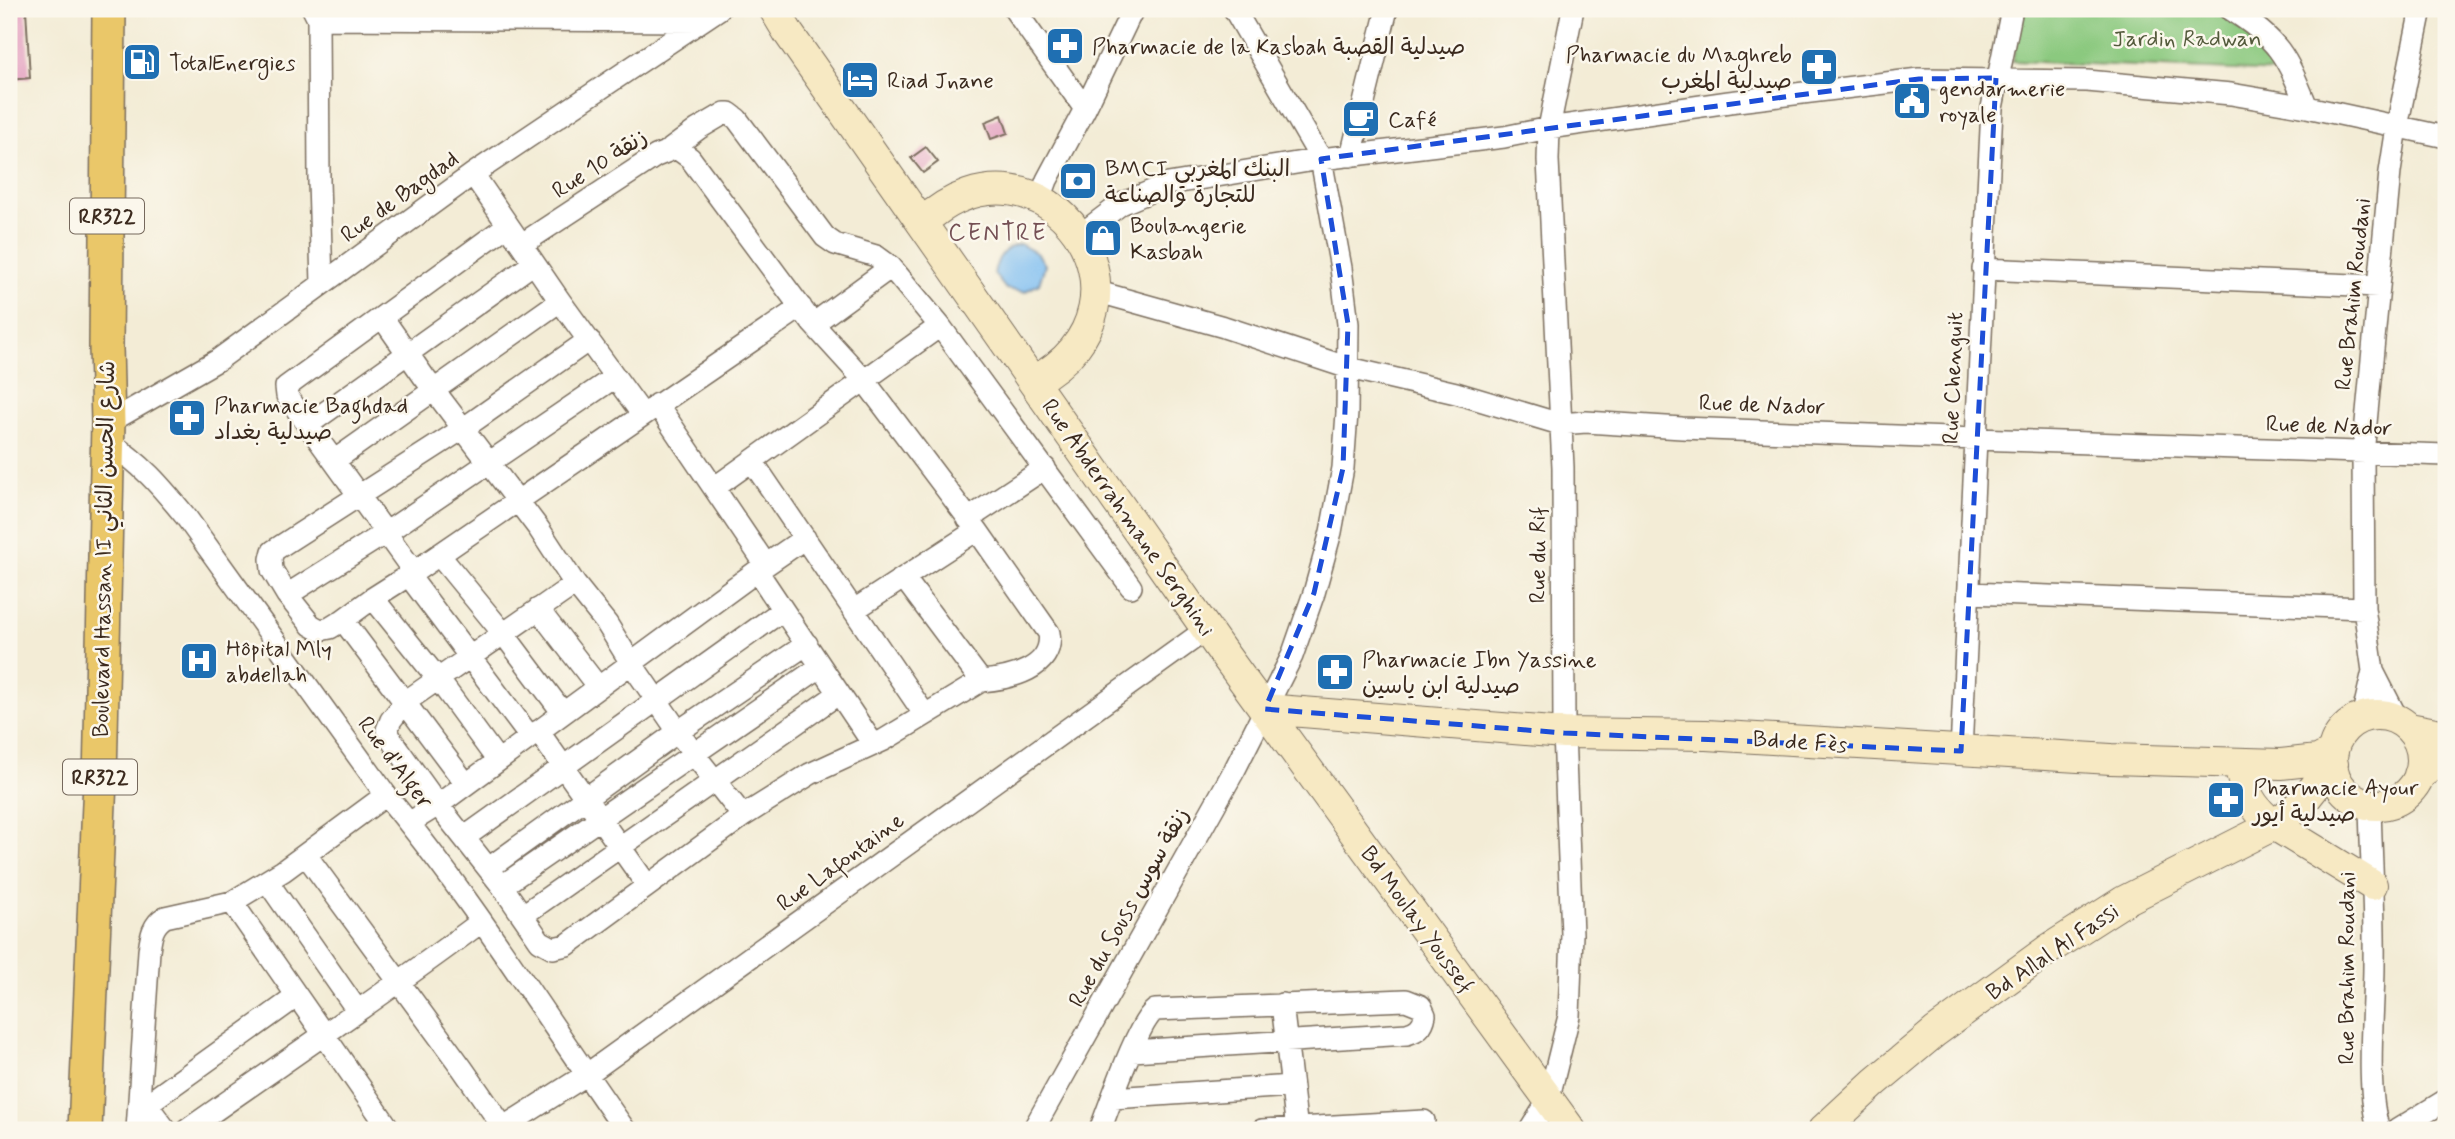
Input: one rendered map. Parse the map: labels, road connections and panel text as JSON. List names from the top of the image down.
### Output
{
  "streets": {
    "main road": ["RR322", "Boulevard Hassan II شارع الحسن الثاني"],
    "street": [
      "Rue 10 زنقة",
      "Rue de Bagdad",
      "Rue Brahim Roudani",
      "Rue Chenguit",
      "Rue de Nador",
      "Rue Abderrahmane Serghini",
      "Rue du Rif",
      "Bd de Fès",
      "Rue d'Alger",
      "Rue Lafontaine",
      "Rue du Souss زنقة سوس",
      "Bd Moulay Youssef",
      "Bd Allal Al Fassi"
    ]
  },
  "crossings": [
    ["Rue de Bagdad", "Boulevard Hassan II شارع الحسن الثاني"],
    ["Rue de Bagdad", "Rue d'Alger"],
    ["Rue Brahim Roudani", "Rue de Nador"],
    ["Rue Brahim Roudani", "Bd de Fès"],
    ["Rue Brahim Roudani", "Bd Allal Al Fassi"],
    ["Rue Chenguit", "Rue de Nador"],
    ["Rue Chenguit", "Bd de Fès"],
    ["Rue de Nador", "Rue Abderrahmane Serghini"],
    ["Rue de Nador", "Rue du Rif"],
    ["Rue de Nador", "Rue du Souss زنقة سوس"],
    ["Rue Abderrahmane Serghini", "Bd de Fès"],
    ["Rue Abderrahmane Serghini", "Rue Lafontaine"],
    ["Rue Abderrahmane Serghini", "Rue du Souss زنقة سوس"],
    ["Rue Abderrahmane Serghini", "Bd Moulay Youssef"],
    ["Boulevard Hassan II شارع الحسن الثاني", "Rue d'Alger"],
    ["Rue du Rif", "Bd de Fès"],
    ["Rue du Rif", "Bd Moulay Youssef"],
    ["Bd de Fès", "Rue du Souss زنقة سوس"],
    ["Bd de Fès", "Bd Moulay Youssef"],
    ["Bd de Fès", "Bd Allal Al Fassi"],
    ["Rue d'Alger", "Rue Lafontaine"],
    ["Rue du Souss زنقة سوس", "Bd Moulay Youssef"]
  ],
  "districts": ["CENTRE"],
  "parks": ["Jardin Radwan"],
  "places": {
    "pharmacy": [
      "Pharmacie de la Kasbah صيدلية القصبة",
      "Pharmacie du Maghreb صيدلية المغرب",
      "Pharmacie Baghdad صيدلية بغداد",
      "Pharmacie Ibn Yassine صيدلية ابن ياسين",
      "Pharmacie Ayour صيدلية أيور"
    ],
    "fuel station": ["TotalEnergies"],
    "hotel": ["Riad Jnane"],
    "public building": ["gendarmerie royale"],
    "cafe": ["Café"],
    "bank": ["BMCI البنك المغربي للتجارة والصناعة"],
    "shop": ["Boulangerie Kasbah"],
    "hospital": ["Hôpital Mly abdellah"]
  }
}
